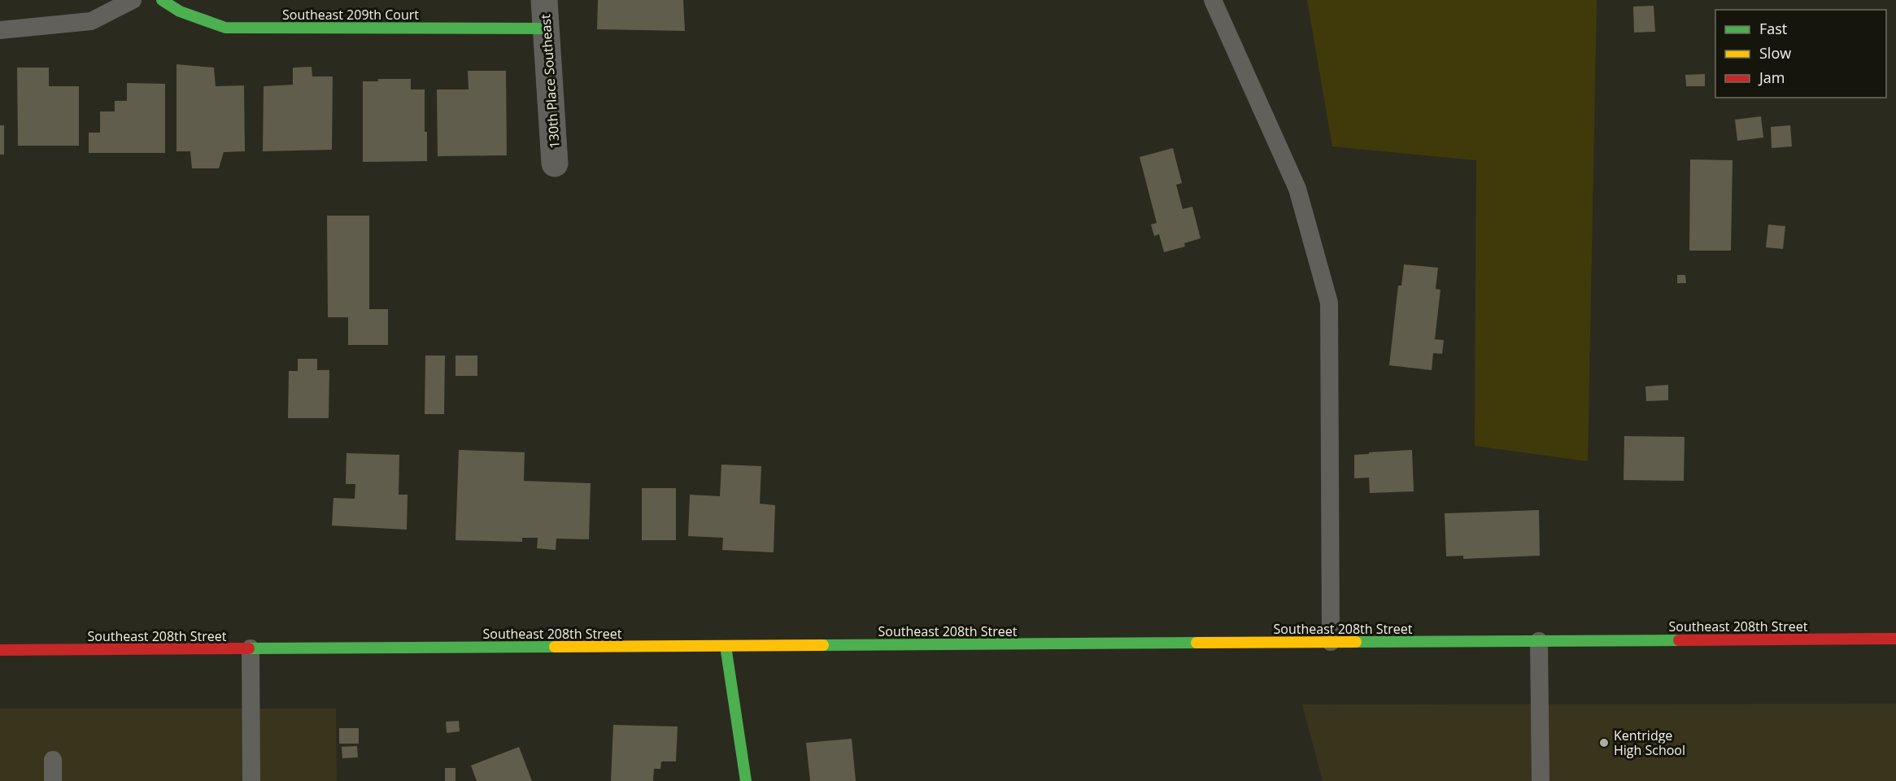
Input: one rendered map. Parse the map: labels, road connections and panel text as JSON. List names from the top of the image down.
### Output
{
  "streets": {
    "main road": ["Southeast 209th Court", "Southeast 208th Street"],
    "street": ["130th Place Southeast"]
  },
  "crossings": [
    ["Southeast 209th Court", "130th Place Southeast"]
  ],
  "places": ["Kentridge High School"],
  "legend": ["Fast", "Slow", "Jam"]
}
